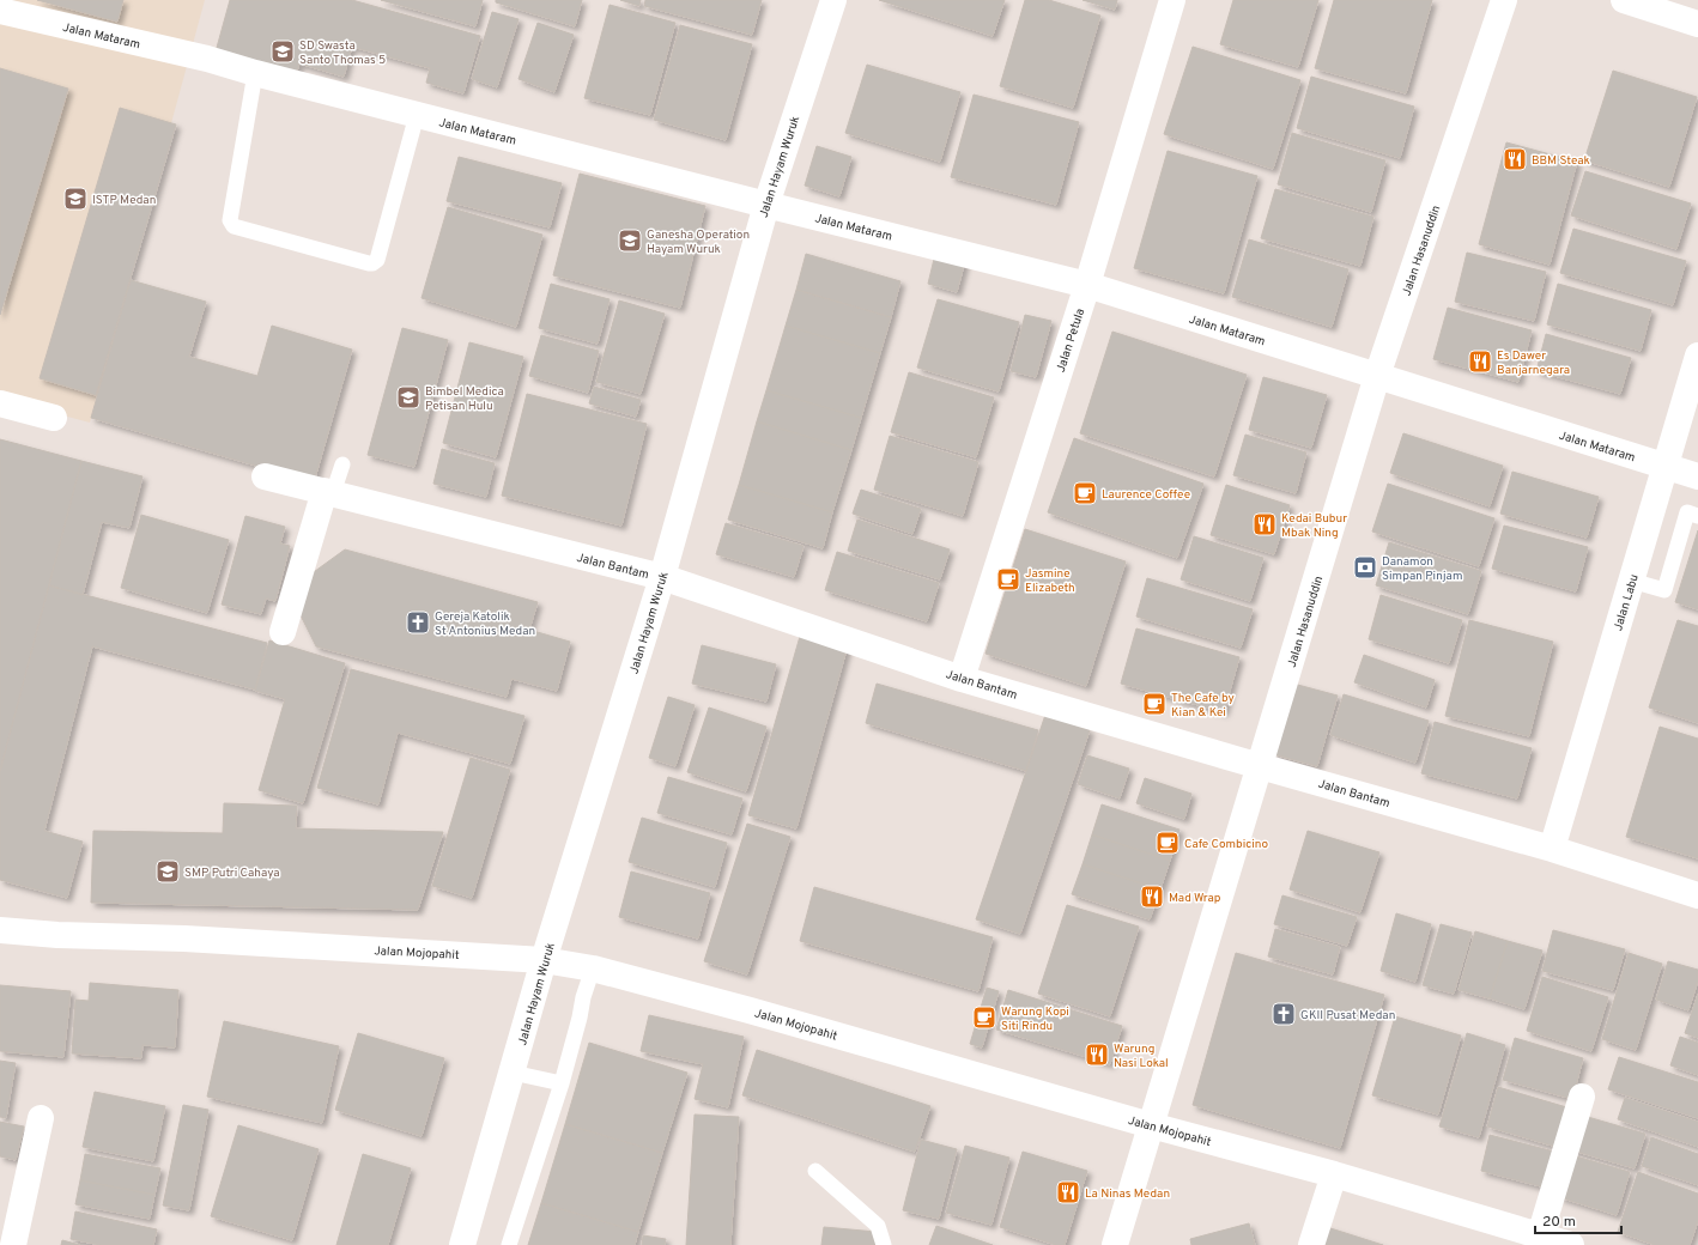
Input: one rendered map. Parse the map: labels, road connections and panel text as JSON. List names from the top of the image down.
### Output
{
  "streets": {
    "street": [
      "Jalan Mataram",
      "Jalan Hayam Wuruk",
      "Jalan Hasanuddin",
      "Jalan Petula",
      "Jalan Bantam",
      "Jalan Labu",
      "Jalan Mojopahit"
    ]
  },
  "crossings": [
    ["Jalan Mataram", "Jalan Hayam Wuruk"],
    ["Jalan Mataram", "Jalan Hasanuddin"],
    ["Jalan Mataram", "Jalan Petula"],
    ["Jalan Mataram", "Jalan Labu"],
    ["Jalan Hayam Wuruk", "Jalan Bantam"],
    ["Jalan Hayam Wuruk", "Jalan Mojopahit"],
    ["Jalan Hasanuddin", "Jalan Bantam"],
    ["Jalan Hasanuddin", "Jalan Mojopahit"],
    ["Jalan Petula", "Jalan Bantam"],
    ["Jalan Bantam", "Jalan Labu"]
  ],
  "places": {
    "school or university": [
      "SD Swasta Santo Thomas 5",
      "ISTP Medan",
      "Ganesha Operation Hayam Wuruk",
      "Bimbel Medica Petisan Hulu",
      "SMP Putri Cahaya"
    ],
    "restaurant": [
      "BBM Steak",
      "Es Dawer Banjarnegara",
      "Kedai Bubur Mbak Ning",
      "Mad Wrap",
      "Warung Nasi Lokal",
      "La Ninas Medan"
    ],
    "cafe": [
      "Laurence Coffee",
      "Jasmine Elizabeth",
      "The Cafe by Kian & Kei",
      "Cafe Combicino",
      "Warung Kopi Siti Rindu"
    ],
    "bank": ["Danamon Simpan Pinjam"],
    "church": ["Gereja Katolik St Antonius Medan", "GKII Pusat Medan"]
  },
  "scale_bar": "20 m"
}
